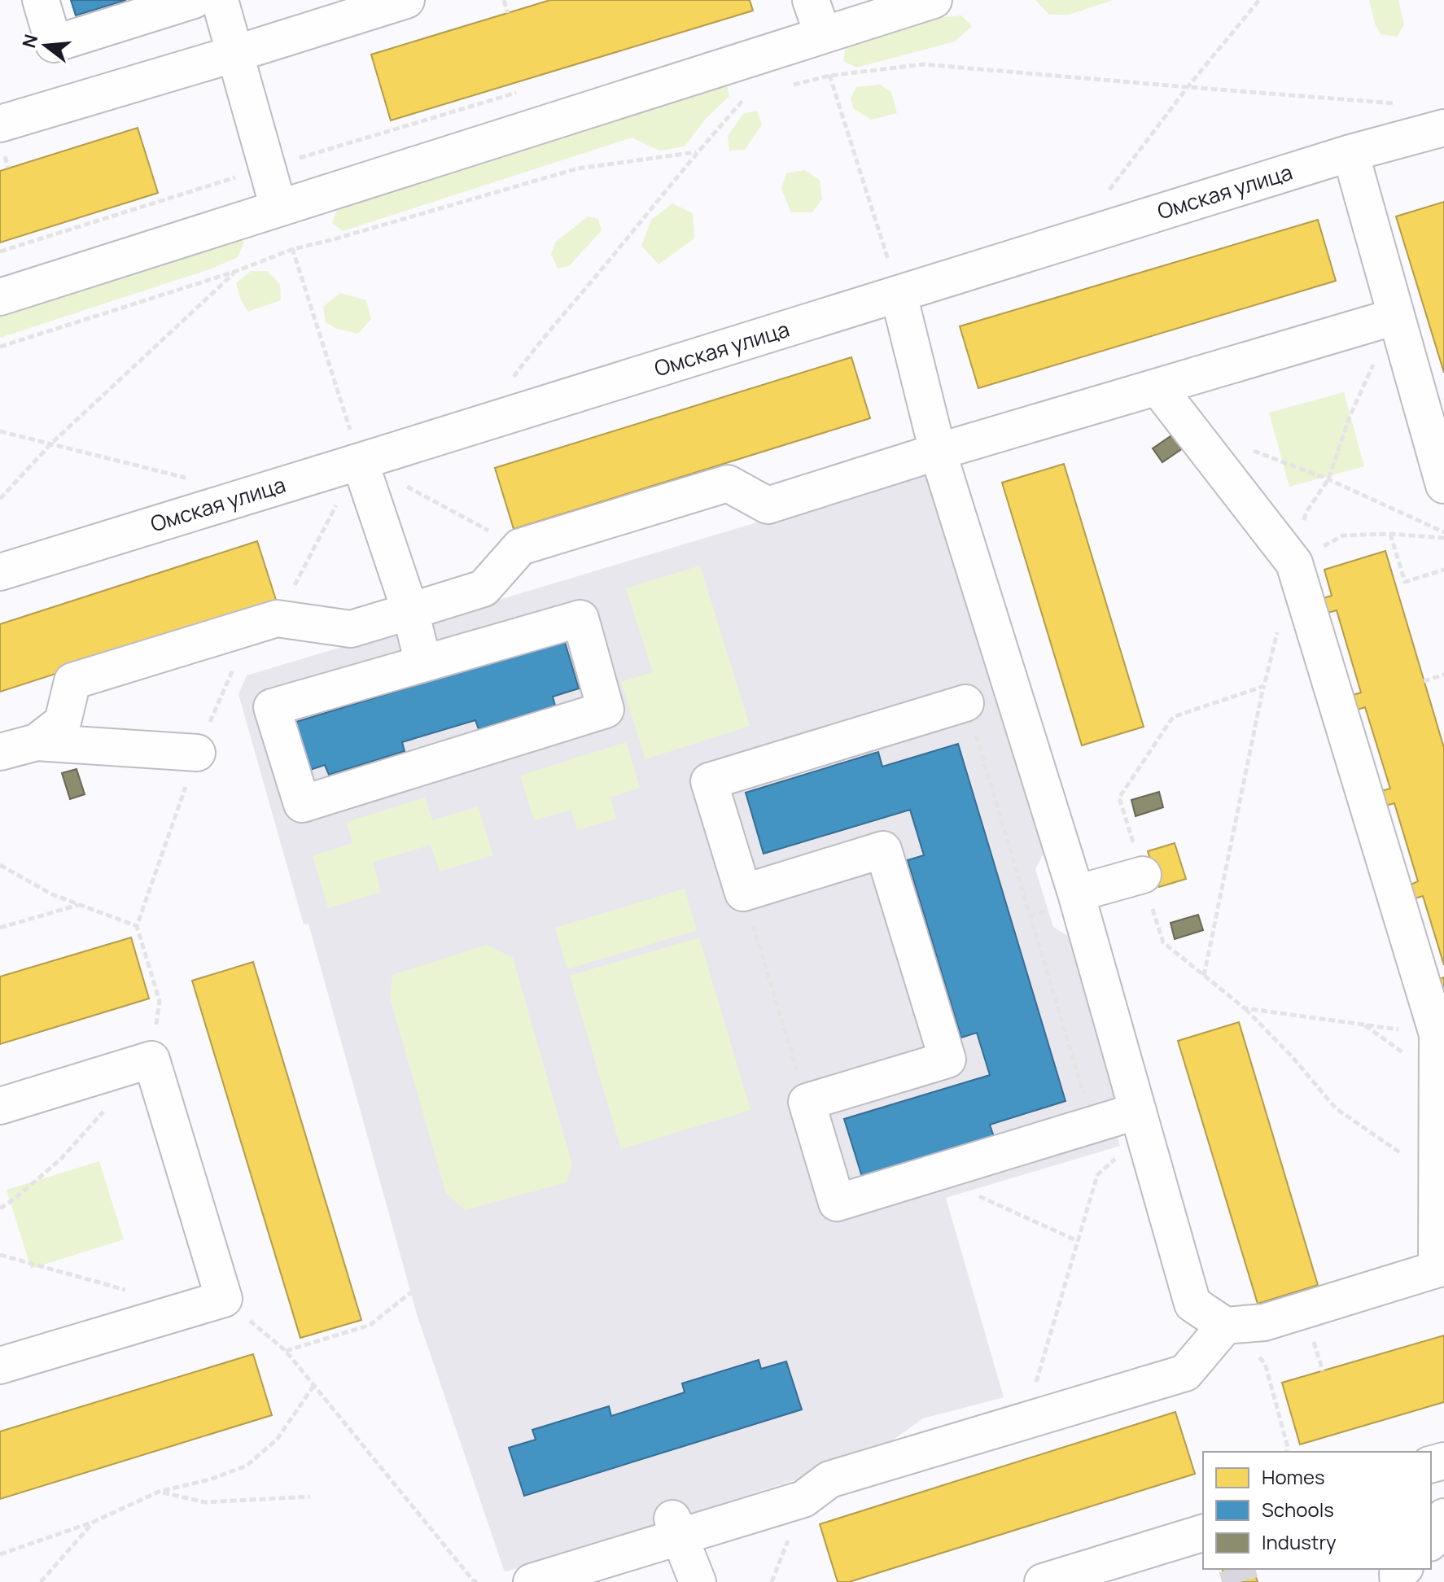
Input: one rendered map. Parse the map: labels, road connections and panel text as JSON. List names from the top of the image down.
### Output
{
  "streets": {
    "street": ["Омская улица"]
  },
  "legend": ["Homes", "Schools", "Industry"],
  "north": "left"
}
